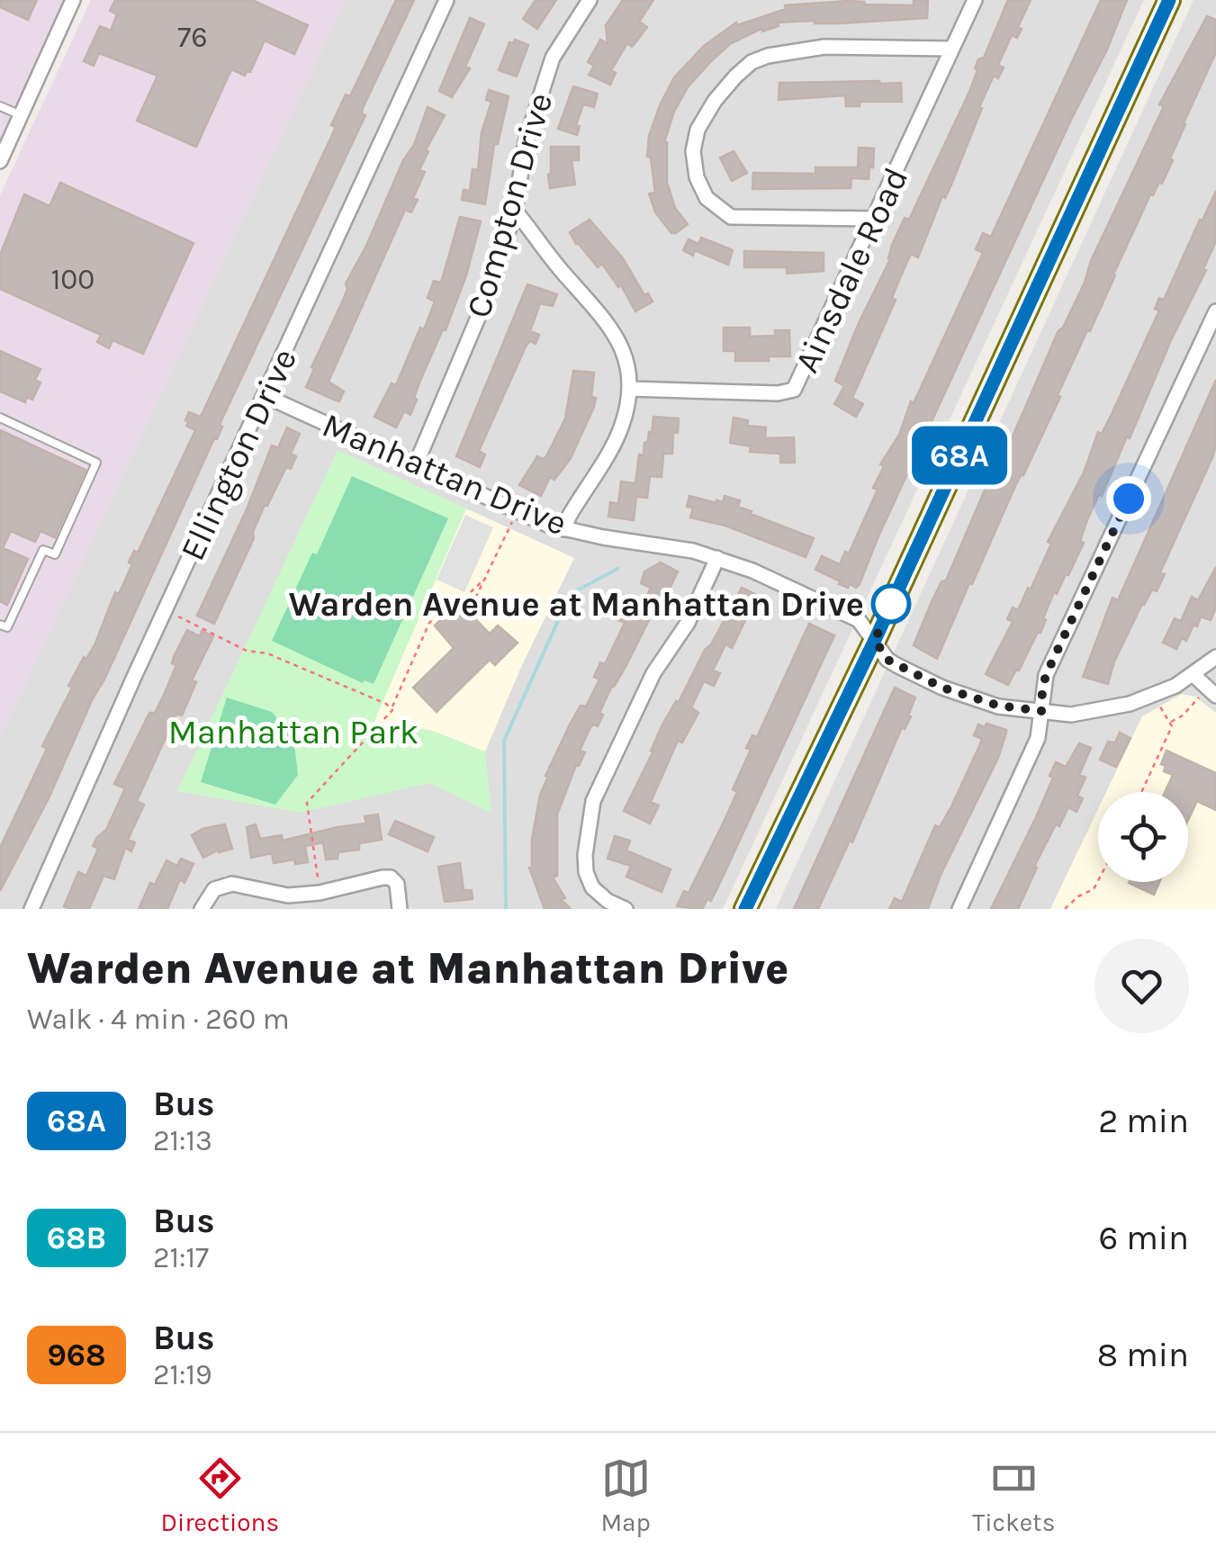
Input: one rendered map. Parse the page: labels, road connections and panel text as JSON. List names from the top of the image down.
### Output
{
  "streets": {
    "street": [
      "Compton Drive",
      "Ainsdale Road",
      "Ellington Drive",
      "Manhattan Drive"
    ]
  },
  "crossings": [
    ["Compton Drive", "Manhattan Drive"],
    ["Ellington Drive", "Manhattan Drive"]
  ],
  "parks": ["Manhattan Park"],
  "places": ["Warden Avenue at Manhattan Drive"],
  "lines": ["bus line 68A"],
  "house_numbers": ["76", "100"],
  "page": {
    "on_map": "68A",
    "heading": ["Warden Avenue at Manhattan Drive", "Walk · 4 min · 260 m"],
    "list": [
      {
        "mark": "68A",
        "name": "Bus",
        "note": "21:13",
        "value": "2 min"
      },
      {
        "mark": "68B",
        "name": "Bus",
        "note": "21:17",
        "value": "6 min"
      },
      {
        "mark": "968",
        "name": "Bus",
        "note": "21:19",
        "value": "8 min"
      }
    ],
    "tabs": ["Directions", "Map", "Tickets"]
  }
}
